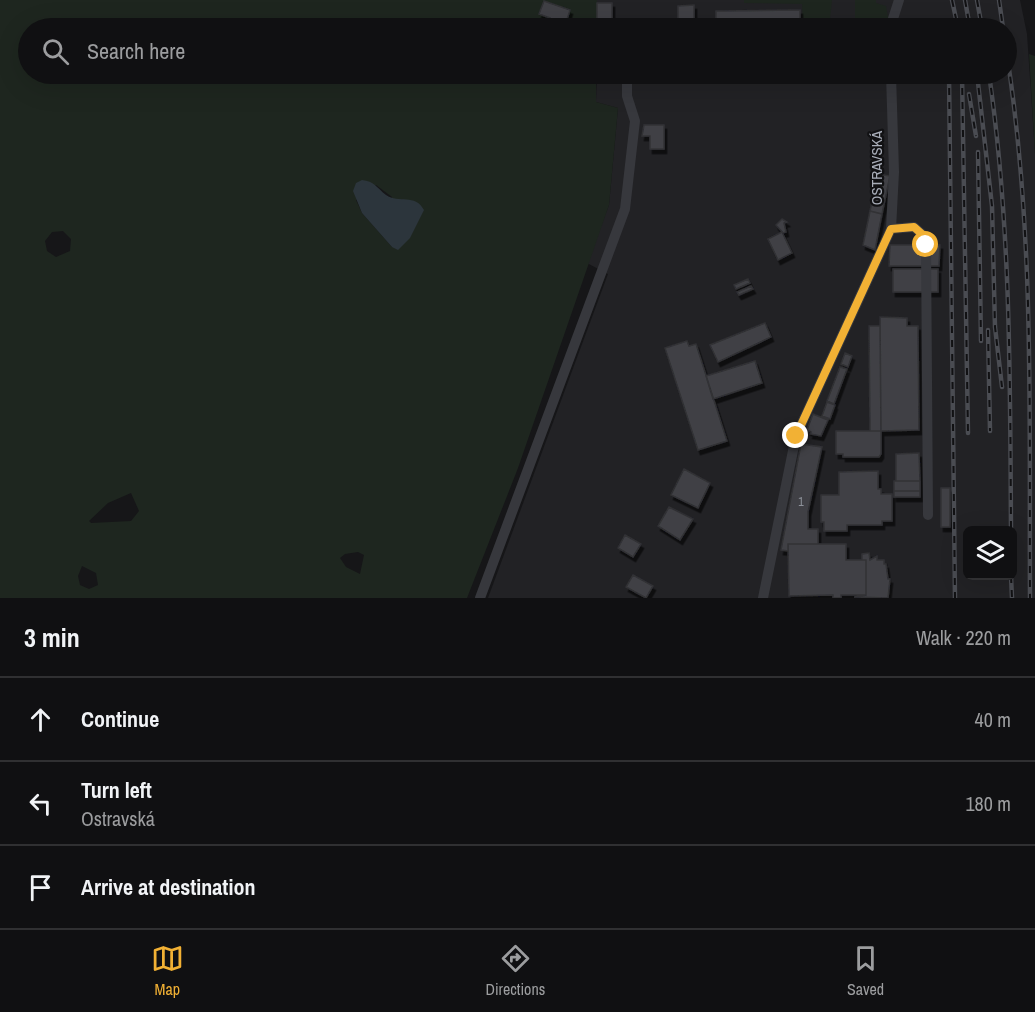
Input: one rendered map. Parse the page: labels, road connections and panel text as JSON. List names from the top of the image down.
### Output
{
  "streets": {
    "street": ["OSTRAVSKÁ"]
  },
  "house_numbers": ["1"],
  "page": {
    "search": "Search here",
    "heading": ["3 min", "Walk · 220 m"],
    "list": [
      ["Continue", "40 m"],
      ["Turn left", "Ostravská", "180 m"],
      "Arrive at destination"
    ],
    "nav": ["Map", "Directions", "Saved"]
  }
}
